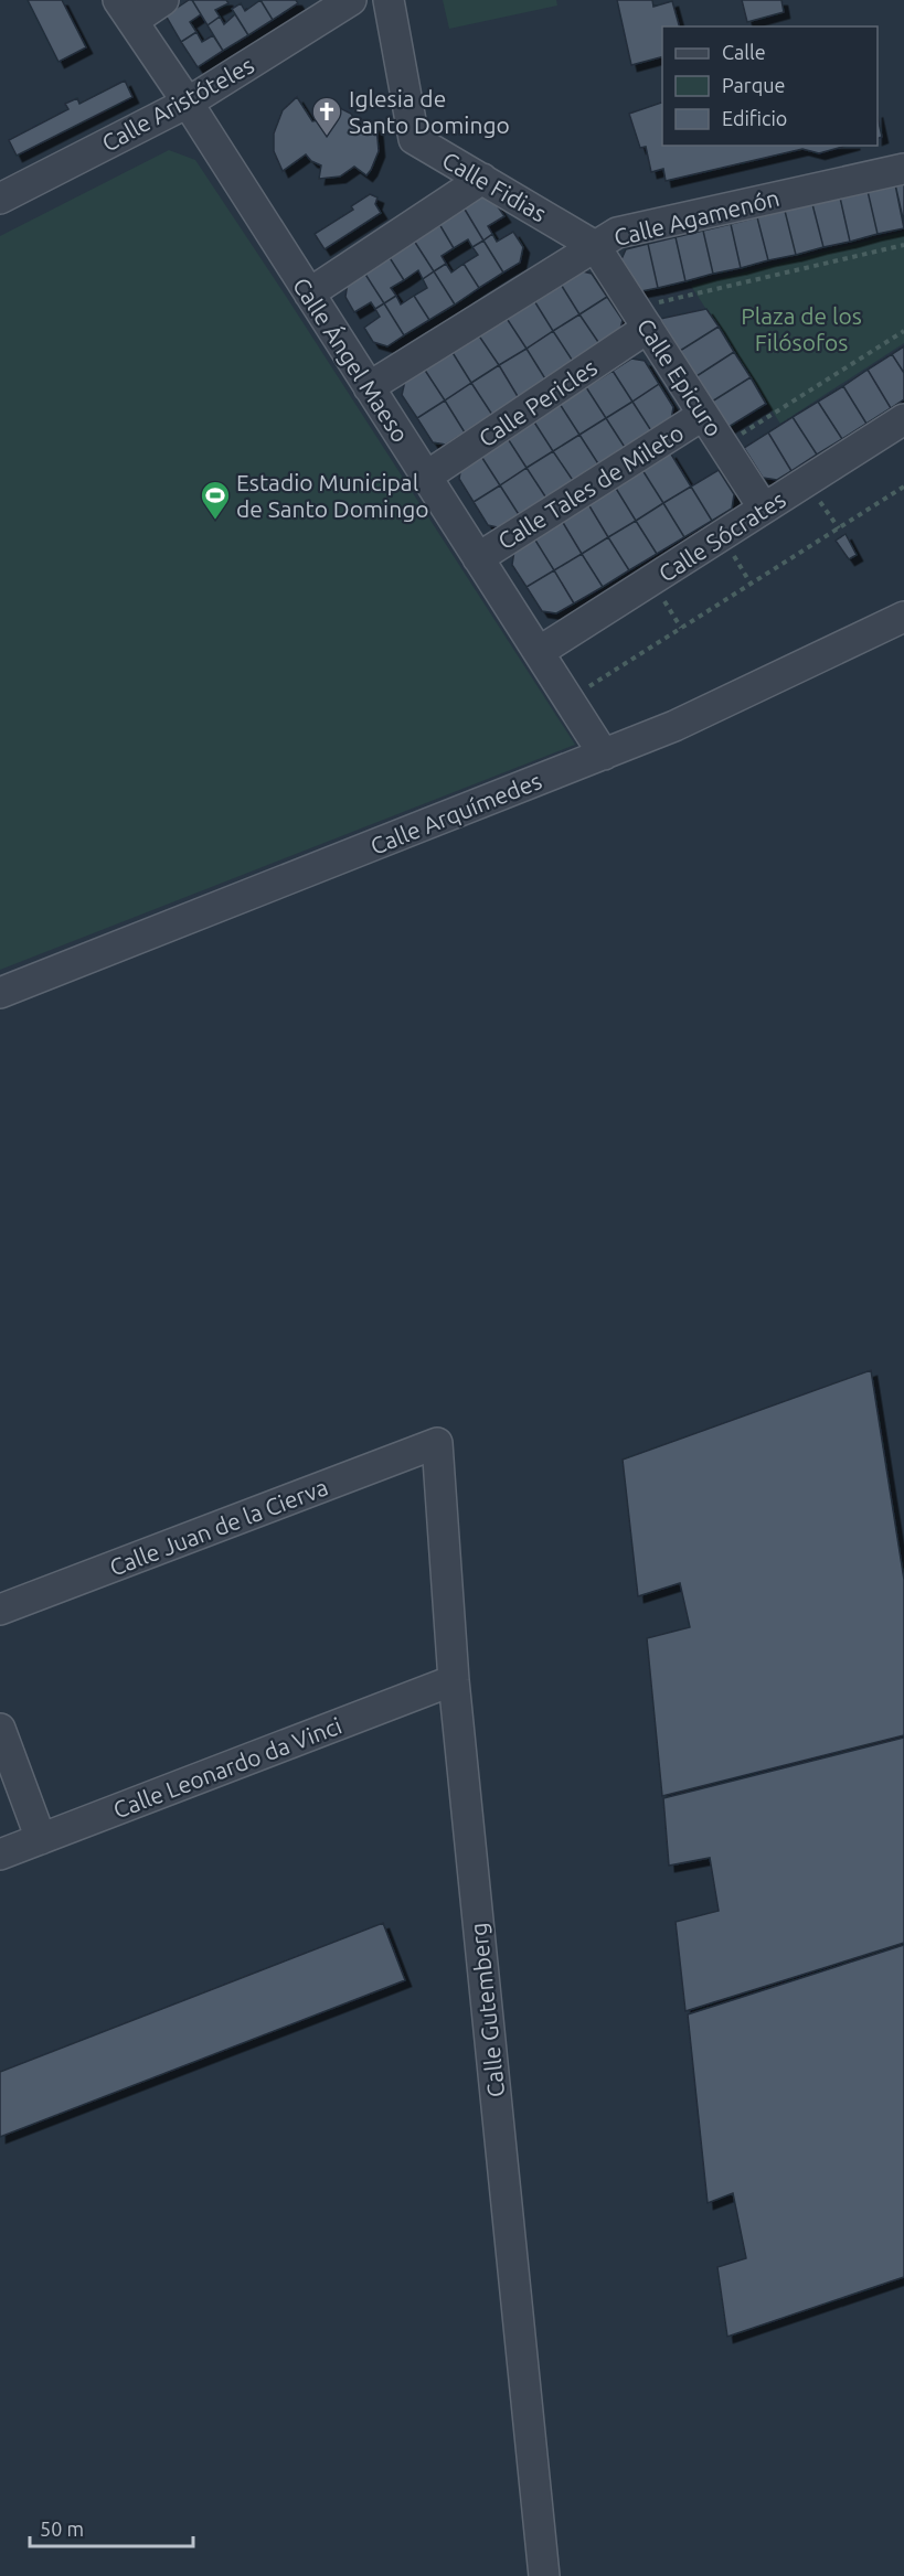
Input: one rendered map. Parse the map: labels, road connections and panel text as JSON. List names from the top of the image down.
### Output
{
  "streets": {
    "street": [
      "Calle Aristóteles",
      "Calle Fidias",
      "Calle Agamenón",
      "Calle Ángel Maeso",
      "Calle Epicuro",
      "Calle Pericles",
      "Calle Tales de Mileto",
      "Calle Sócrates",
      "Calle Arquímedes",
      "Calle Juan de la Cierva",
      "Calle Leonardo da Vinci",
      "Calle Gutemberg"
    ]
  },
  "crossings": [
    ["Calle Aristóteles", "Calle Ángel Maeso"],
    ["Calle Fidias", "Calle Agamenón"],
    ["Calle Fidias", "Calle Epicuro"],
    ["Calle Agamenón", "Calle Ángel Maeso"],
    ["Calle Agamenón", "Calle Epicuro"],
    ["Calle Ángel Maeso", "Calle Pericles"],
    ["Calle Ángel Maeso", "Calle Tales de Mileto"],
    ["Calle Ángel Maeso", "Calle Sócrates"],
    ["Calle Ángel Maeso", "Calle Arquímedes"],
    ["Calle Epicuro", "Calle Pericles"],
    ["Calle Epicuro", "Calle Tales de Mileto"],
    ["Calle Epicuro", "Calle Sócrates"],
    ["Calle Juan de la Cierva", "Calle Gutemberg"],
    ["Calle Leonardo da Vinci", "Calle Gutemberg"]
  ],
  "parks": ["Plaza de los Filósofos"],
  "places": {
    "church": ["Iglesia de Santo Domingo"],
    "sports": ["Estadio Municipal de Santo Domingo"]
  },
  "legend": ["Calle", "Parque", "Edificio"],
  "scale_bar": "50 m"
}
